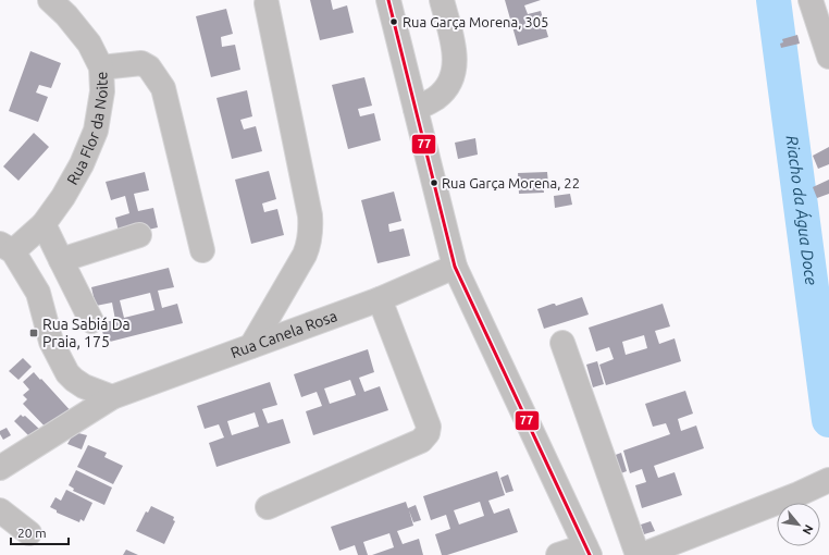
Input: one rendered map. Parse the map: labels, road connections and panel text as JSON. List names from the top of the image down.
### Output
{
  "streets": {
    "street": ["Rua Flor da Noite", "Rua Canela Rosa"]
  },
  "water": ["Riacho da Água Doce"],
  "places": {
    "other": ["Rua Garça Morena, 305", "Rua Garça Morena, 22"],
    "transit": ["Rua Sabiá Da Praia, 175"]
  },
  "lines": ["transit line 77"],
  "scale_bar": "20 m",
  "north": "bottom right"
}
